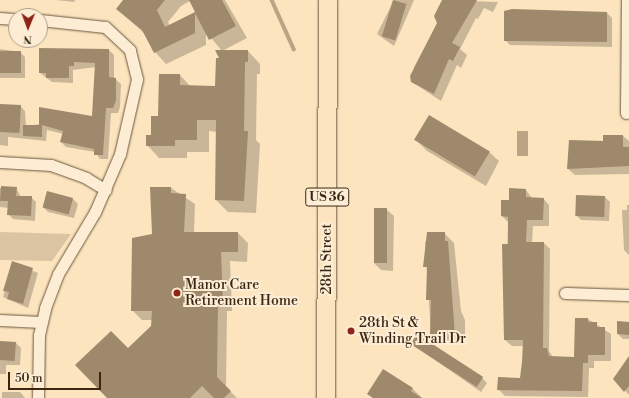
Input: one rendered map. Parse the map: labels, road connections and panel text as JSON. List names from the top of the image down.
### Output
{
  "streets": {
    "highway": ["US 36", "28th Street"]
  },
  "places": ["Manor Care Retirement Home", "28th St & Winding Trail Dr"],
  "scale_bar": "50 m",
  "north": "bottom"
}
